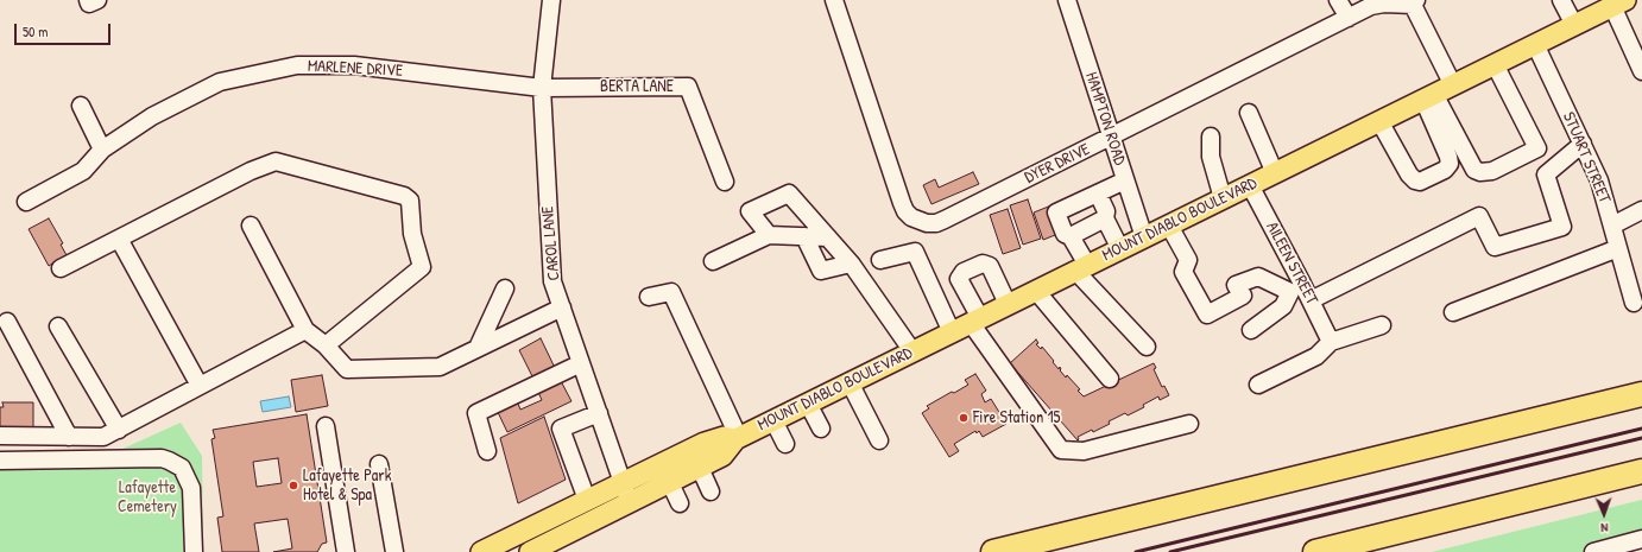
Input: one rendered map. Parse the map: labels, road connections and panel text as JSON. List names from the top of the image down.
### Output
{
  "streets": {
    "main road": ["MOUNT DIABLO BOULEVARD"],
    "street": [
      "MARLENE DRIVE",
      "BERTA LANE",
      "HAMPTON ROAD",
      "STUART STREET",
      "DYER DRIVE",
      "CAROL LANE",
      "AILEEN STREET"
    ]
  },
  "crossings": [
    ["MARLENE DRIVE", "BERTA LANE"],
    ["MARLENE DRIVE", "CAROL LANE"],
    ["BERTA LANE", "CAROL LANE"],
    ["HAMPTON ROAD", "DYER DRIVE"],
    ["HAMPTON ROAD", "MOUNT DIABLO BOULEVARD"],
    ["STUART STREET", "MOUNT DIABLO BOULEVARD"],
    ["MOUNT DIABLO BOULEVARD", "CAROL LANE"],
    ["MOUNT DIABLO BOULEVARD", "AILEEN STREET"]
  ],
  "parks": ["Lafayette Cemetery"],
  "places": ["Fire Station 15", "Lafayette Park Hotel & Spa"],
  "scale_bar": "50 m",
  "north": "bottom"
}
